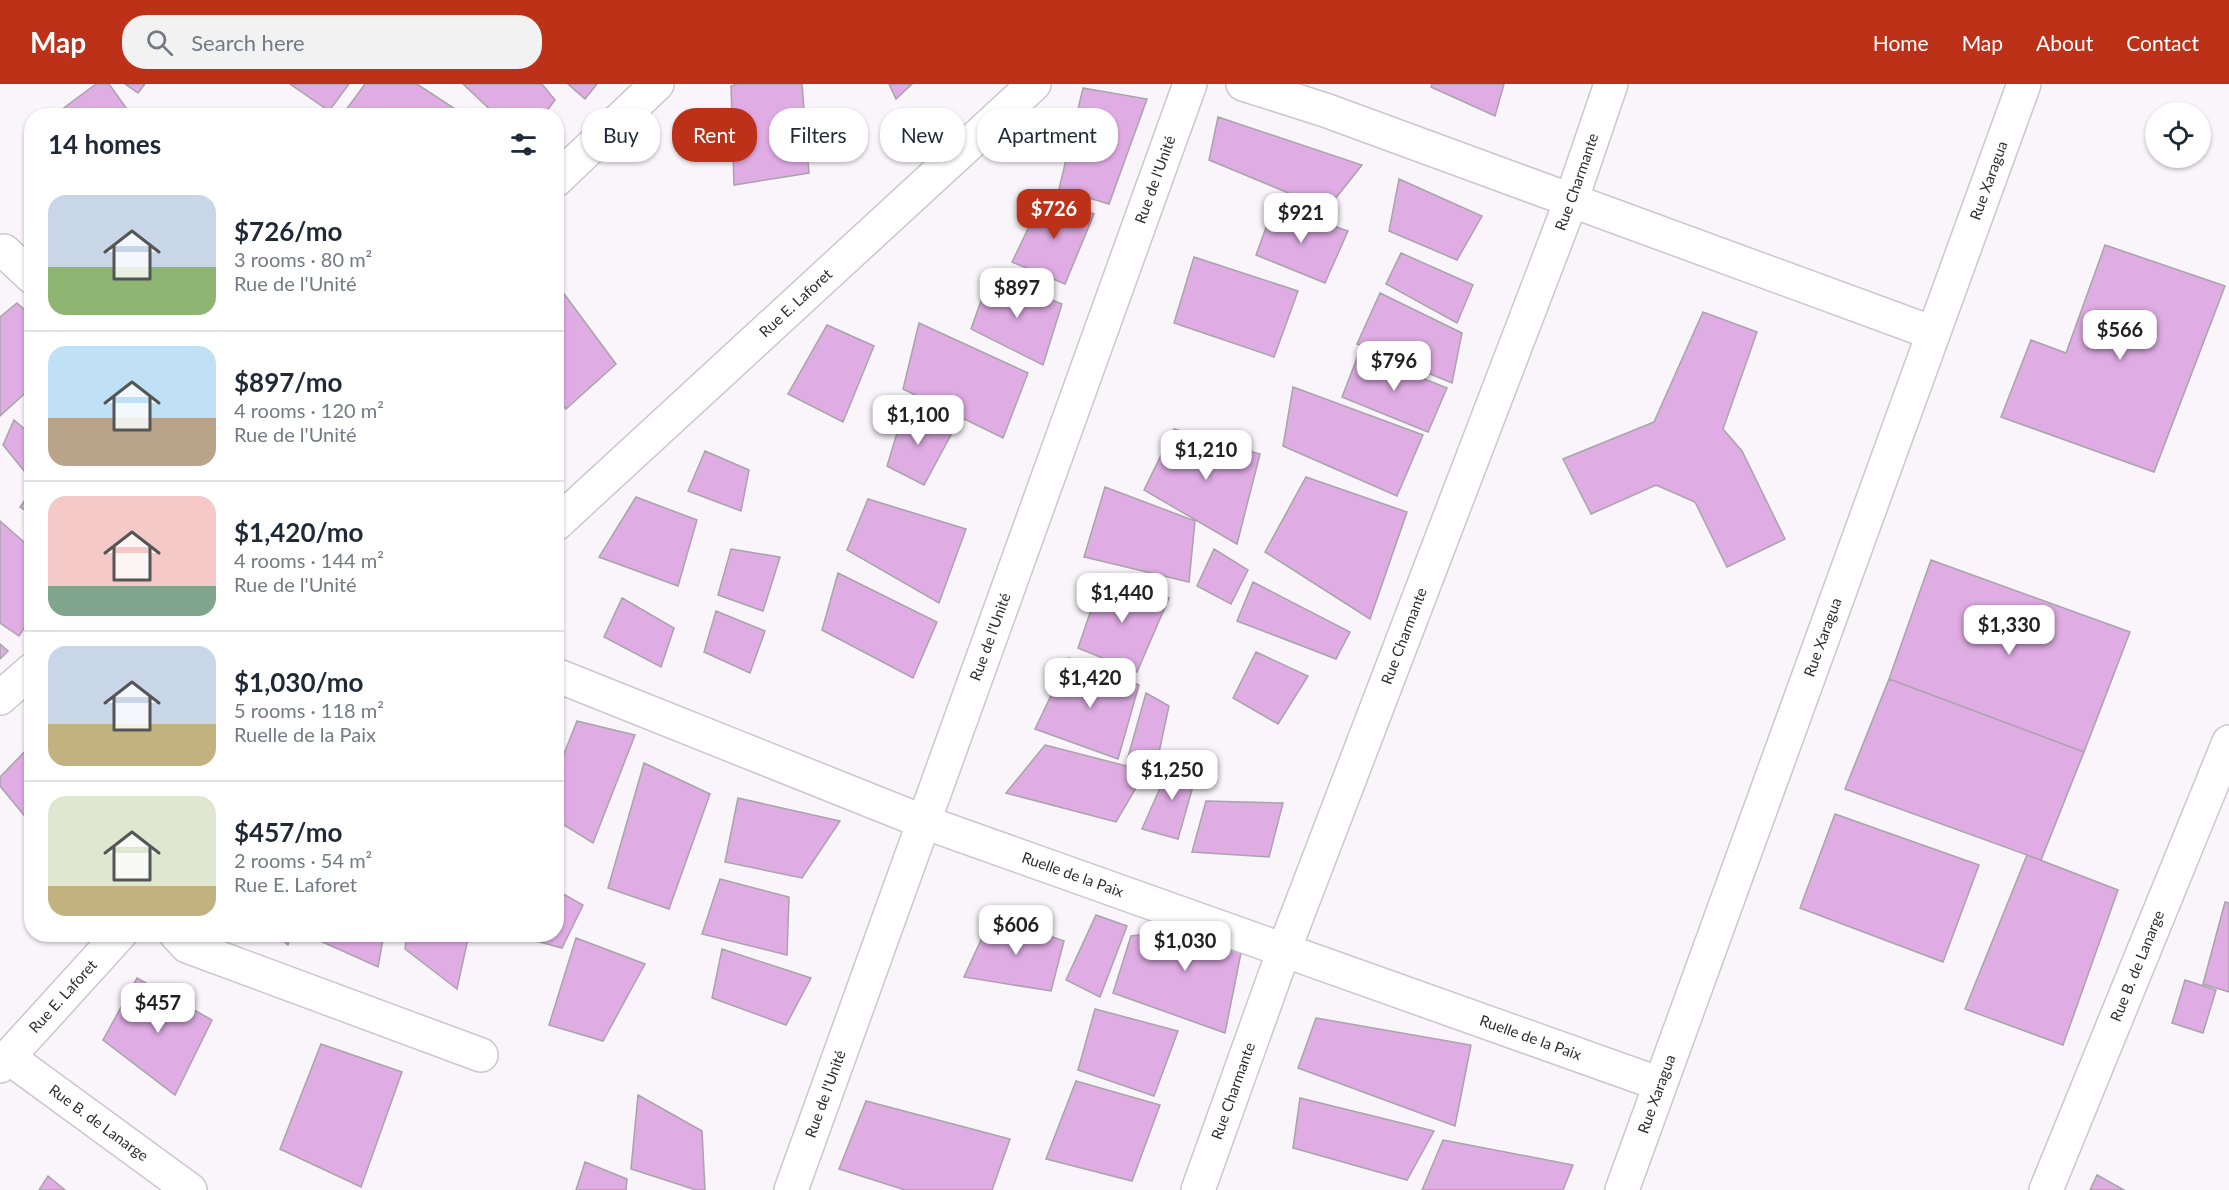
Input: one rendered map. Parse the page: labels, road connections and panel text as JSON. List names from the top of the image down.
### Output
{
  "streets": {
    "street": [
      "Rue de l'Unité",
      "Rue Xaragua",
      "Rue Charmante",
      "Rue E. Laforet",
      "Ruelle de la Paix",
      "Rue B. de Lanarge"
    ]
  },
  "crossings": [
    ["Rue de l'Unité", "Ruelle de la Paix"],
    ["Rue Xaragua", "Ruelle de la Paix"],
    ["Rue Charmante", "Ruelle de la Paix"],
    ["Rue E. Laforet", "Rue B. de Lanarge"]
  ],
  "page": {
    "header": "Map",
    "search": "Search here",
    "nav": [
      "Home",
      "Map",
      "About",
      "Contact"
    ],
    "chip": [
      "Buy",
      "Rent",
      "Filters",
      "New",
      "Apartment"
    ],
    "heading": "14 homes",
    "list": [
      {
        "name": "$726/mo",
        "note": "3 rooms · 80 m² · Rue de l'Unité"
      },
      {
        "name": "$897/mo",
        "note": "4 rooms · 120 m² · Rue de l'Unité"
      },
      {
        "name": "$1,420/mo",
        "note": "4 rooms · 144 m² · Rue de l'Unité"
      },
      {
        "name": "$1,030/mo",
        "note": "5 rooms · 118 m² · Ruelle de la Paix"
      },
      {
        "name": "$457/mo",
        "note": "2 rooms · 54 m² · Rue E. Laforet"
      }
    ],
    "price": [
      "$726",
      "$921",
      "$897",
      "$566",
      "$796",
      "$1,100",
      "$1,210",
      "$1,440",
      "$1,330",
      "$1,420",
      "$1,250",
      "$606",
      "$1,030",
      "$457"
    ]
  }
}
